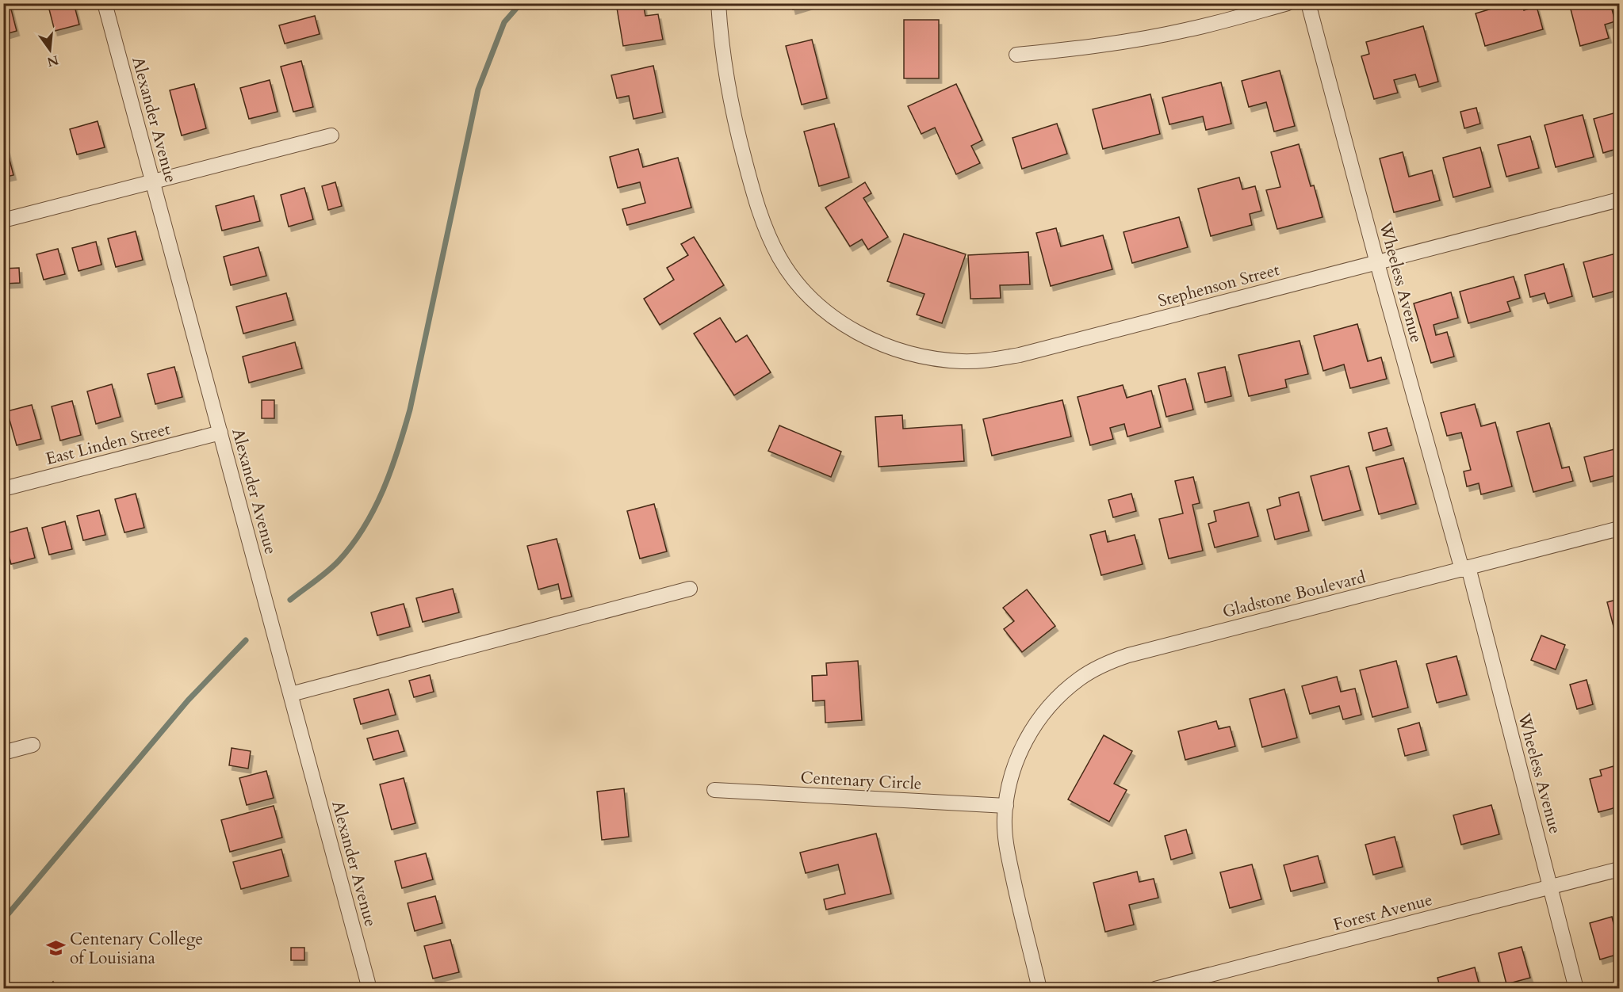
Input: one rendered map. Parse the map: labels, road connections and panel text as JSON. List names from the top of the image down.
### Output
{
  "streets": {
    "street": [
      "Alexander Avenue",
      "Wheeless Avenue",
      "Stephenson Street",
      "East Linden Street",
      "Gladstone Boulevard",
      "Centenary Circle",
      "Forest Avenue"
    ]
  },
  "crossings": [
    ["Alexander Avenue", "East Linden Street"],
    ["Wheeless Avenue", "Stephenson Street"],
    ["Wheeless Avenue", "Gladstone Boulevard"],
    ["Wheeless Avenue", "Forest Avenue"],
    ["Gladstone Boulevard", "Centenary Circle"]
  ],
  "places": {
    "school or university": ["Centenary College of Louisiana"]
  },
  "north": "bottom"
}
